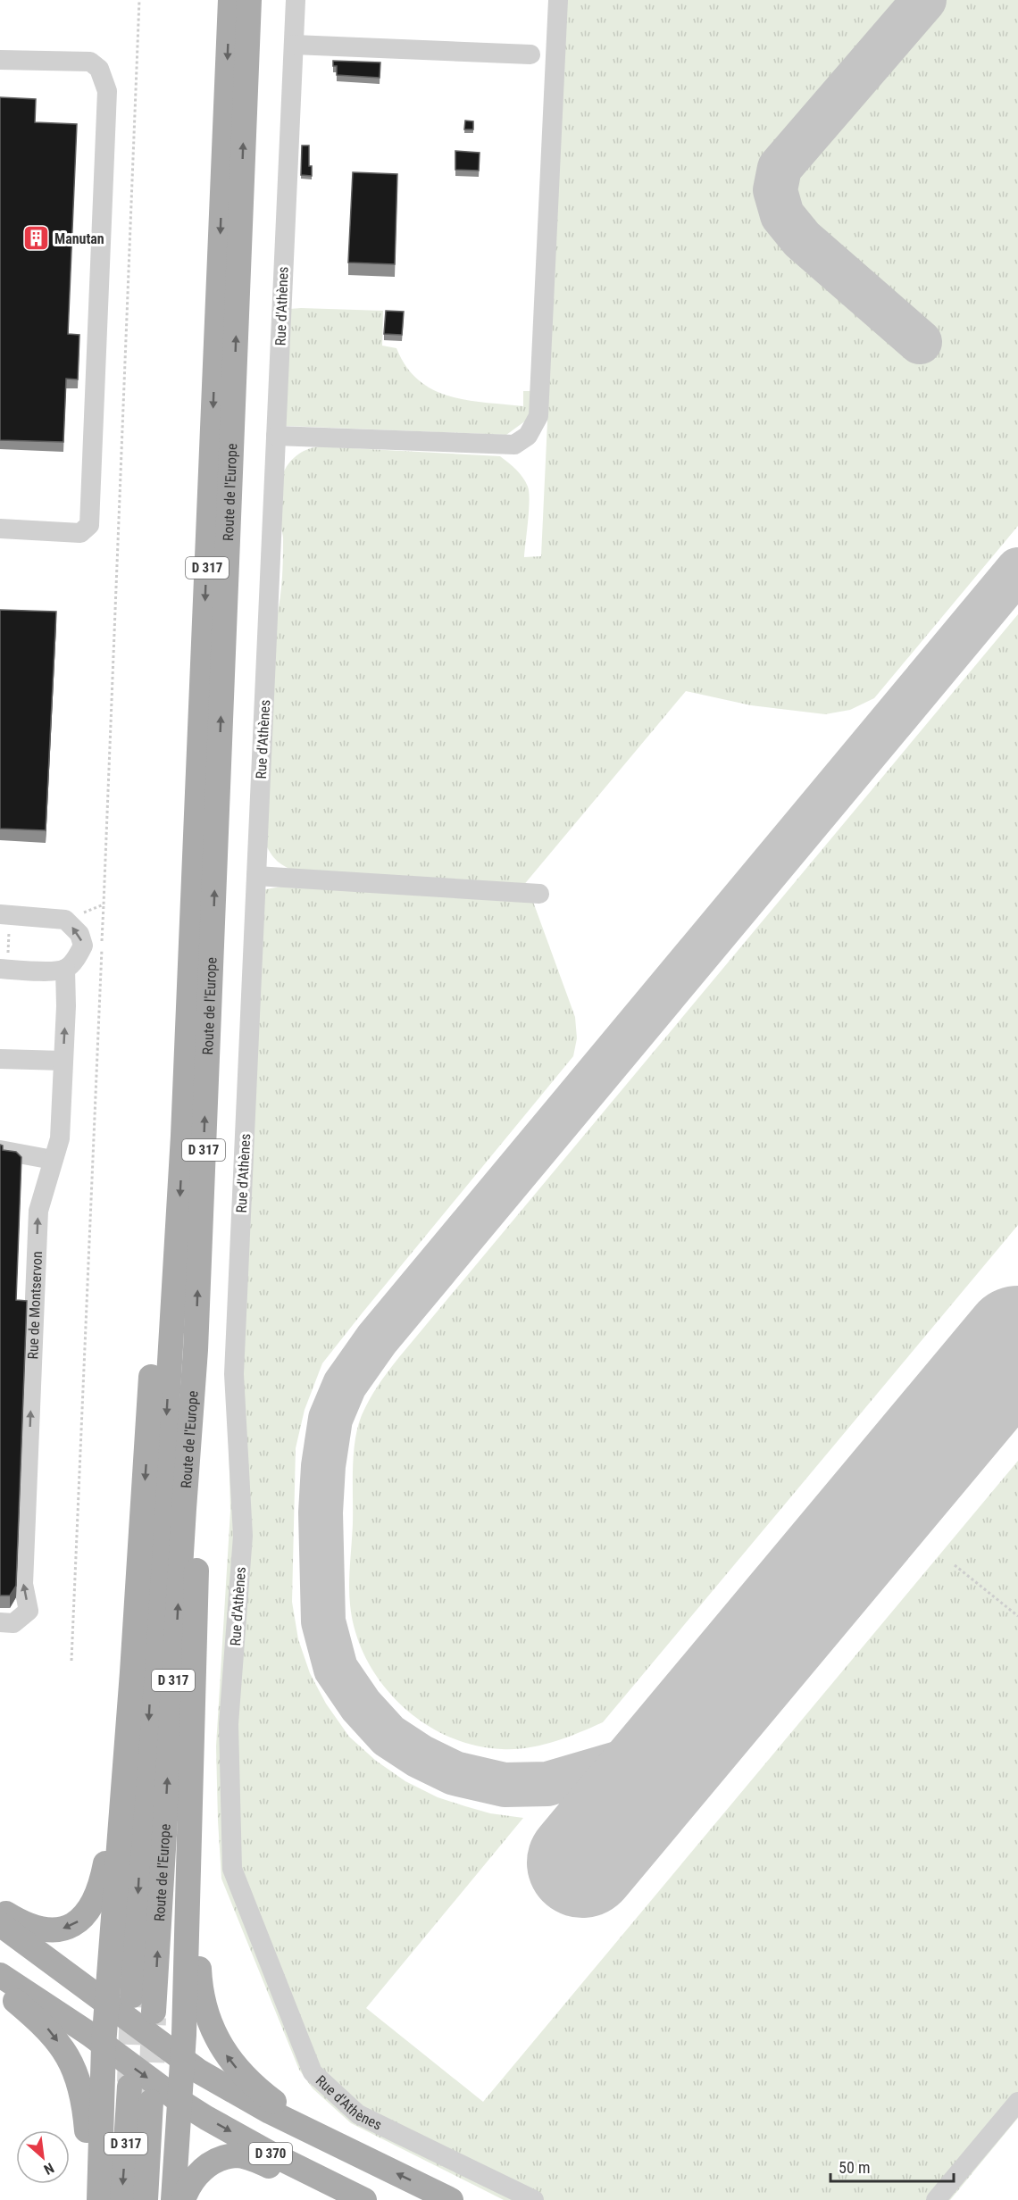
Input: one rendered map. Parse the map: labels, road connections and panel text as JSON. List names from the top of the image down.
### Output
{
  "streets": {
    "main road": ["Route de l'Europe", "D 317", "D 370"],
    "street": ["Rue d'Athènes", "Rue de Montservon"]
  },
  "one_way": ["Rue de Montservon"],
  "places": {
    "building": ["Manutan"]
  },
  "scale_bar": "50 m",
  "north": "bottom right"
}
